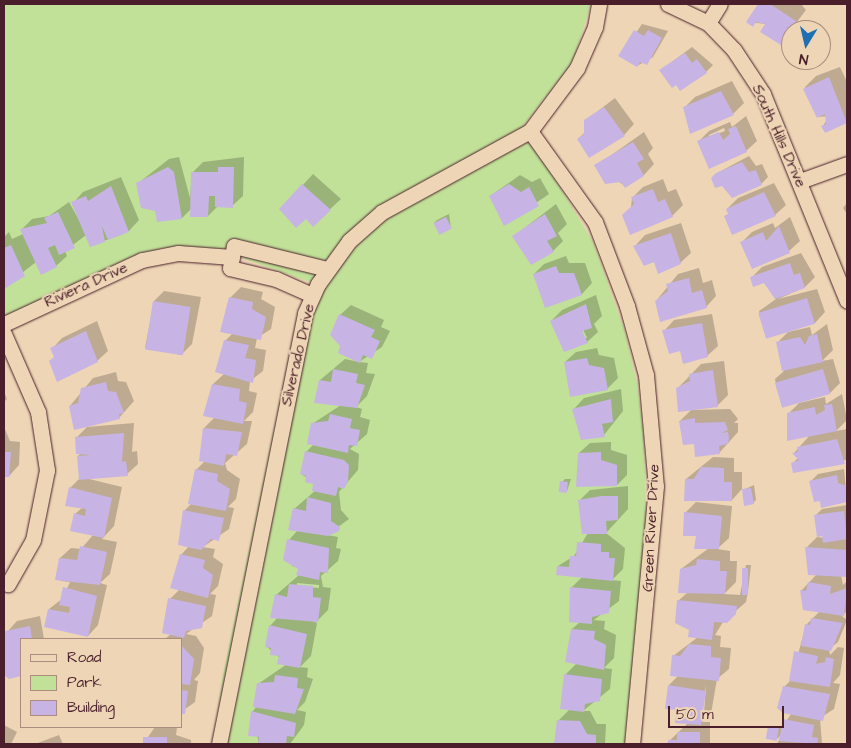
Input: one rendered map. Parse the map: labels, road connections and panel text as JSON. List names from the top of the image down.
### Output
{
  "streets": {
    "street": [
      "South Hills Drive",
      "Riviera Drive",
      "Silverado Drive",
      "Green River Drive"
    ]
  },
  "crossings": [
    ["Silverado Drive", "Green River Drive"]
  ],
  "legend": ["Road", "Park", "Building"],
  "scale_bar": "50 m",
  "north": "bottom"
}
